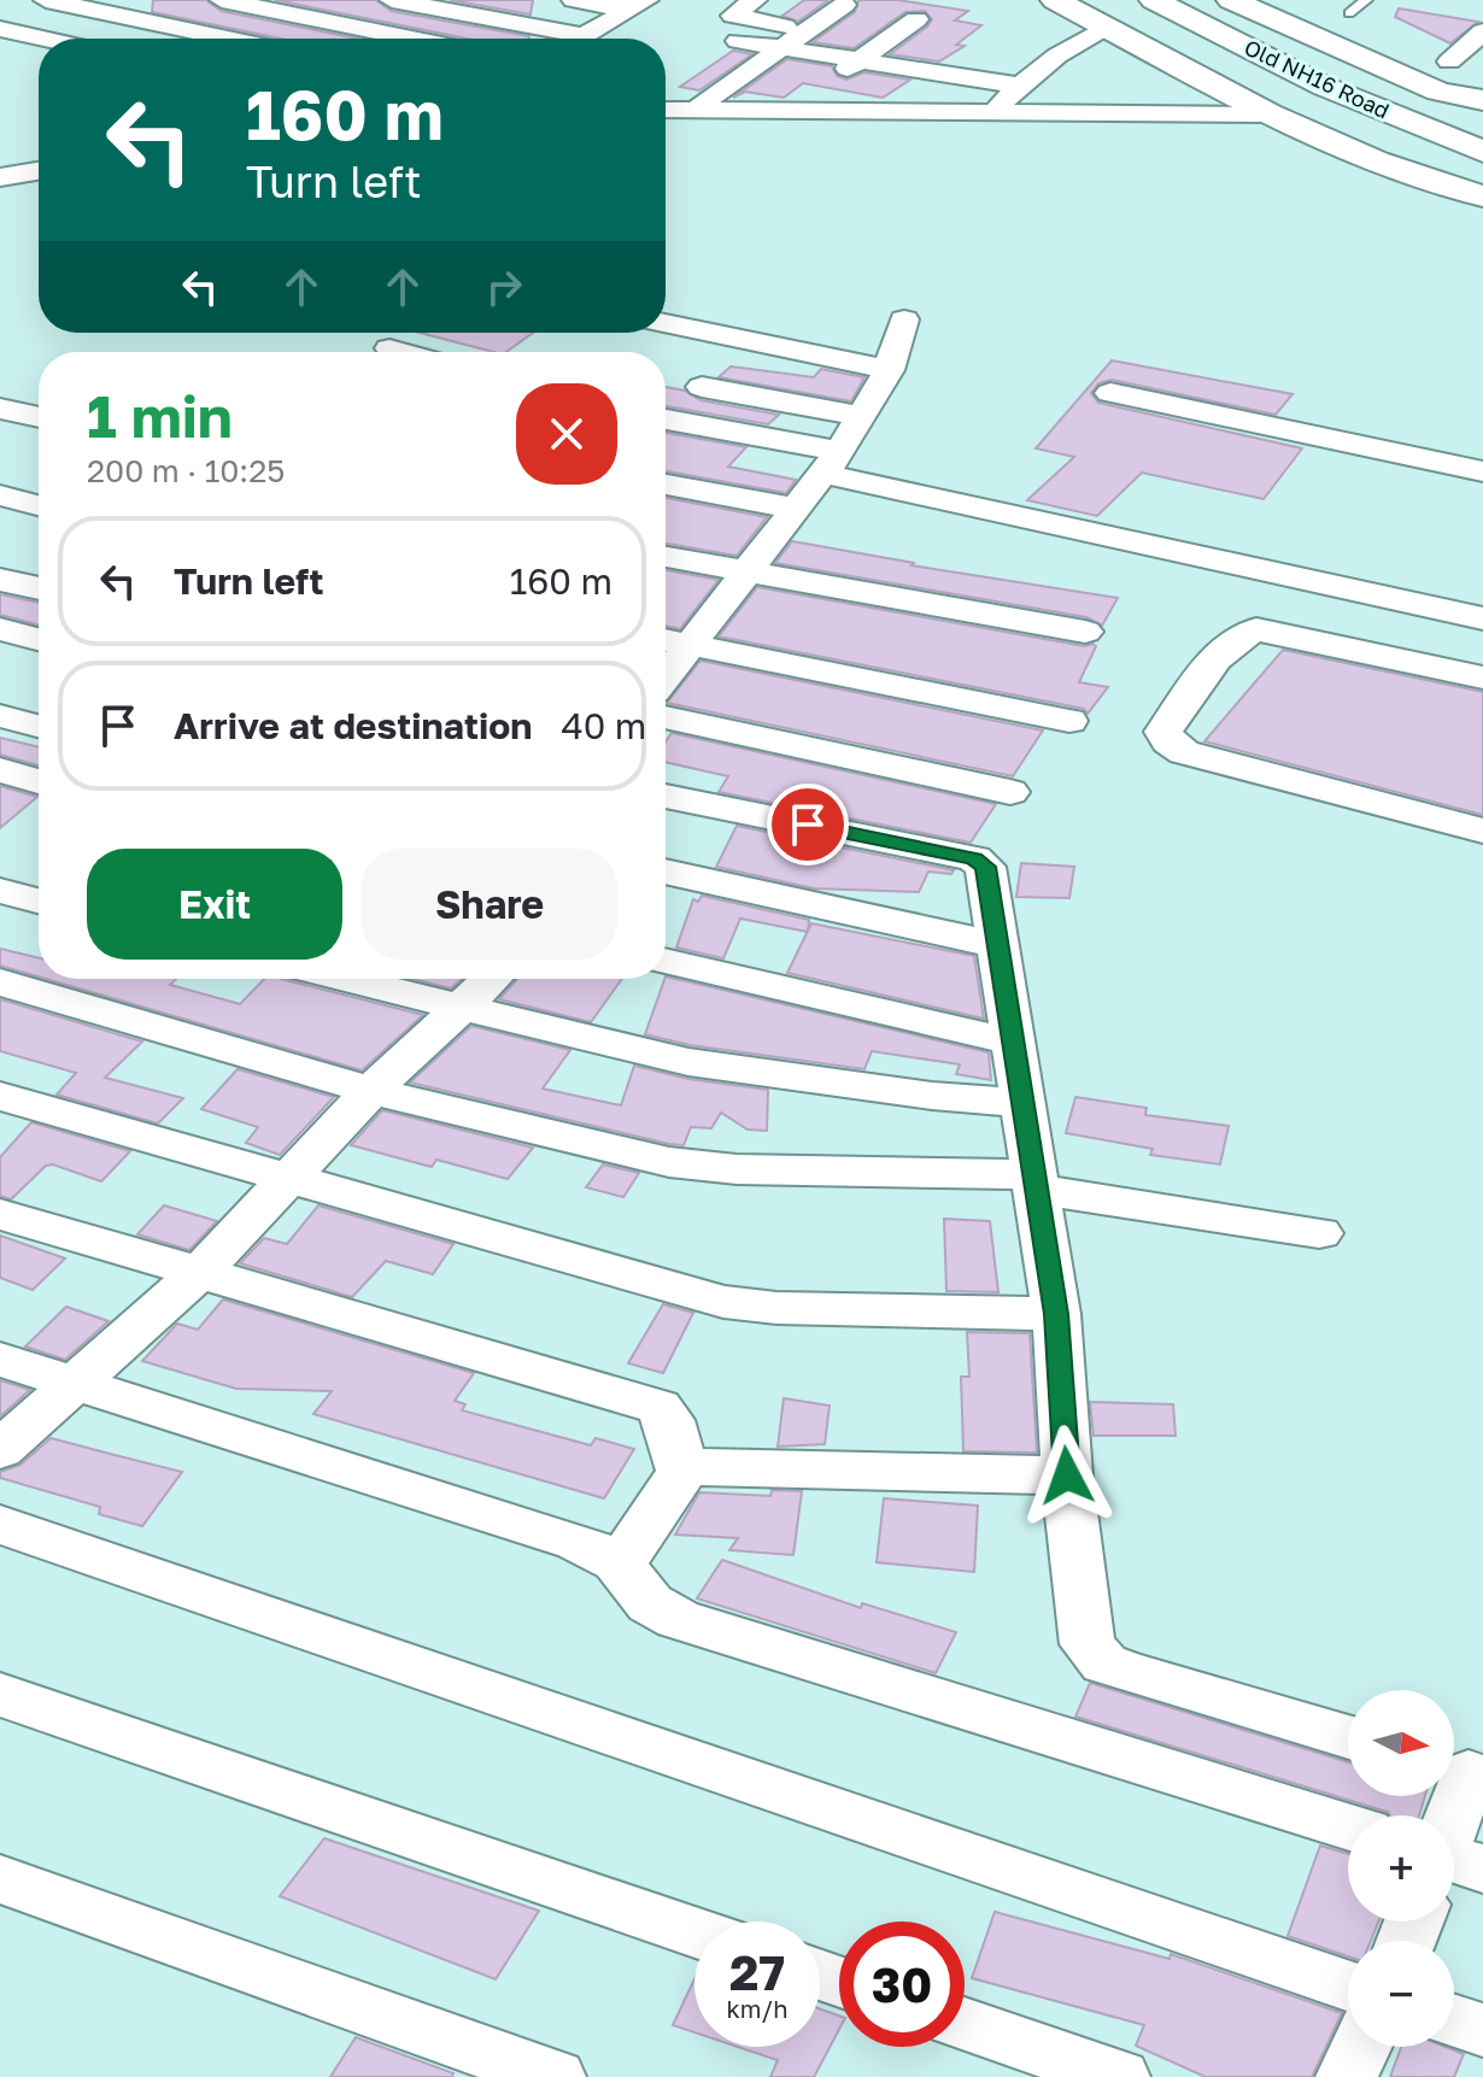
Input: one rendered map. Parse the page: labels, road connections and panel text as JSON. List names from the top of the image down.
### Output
{
  "streets": {
    "street": ["Old NH16 Road"]
  },
  "north": "right",
  "page": {
    "turn": ["160 m", "Turn left"],
    "heading": ["1 min", "200 m · 10:25"],
    "list": [
      {
        "name": "Turn left",
        "value": "160 m"
      },
      {
        "name": "Arrive at destination",
        "value": "40 m"
      }
    ],
    "buttons": ["Exit", "Share"],
    "map_buttons": ["+", "−"],
    "speed": "27 km/h",
    "limit": "30"
  }
}
